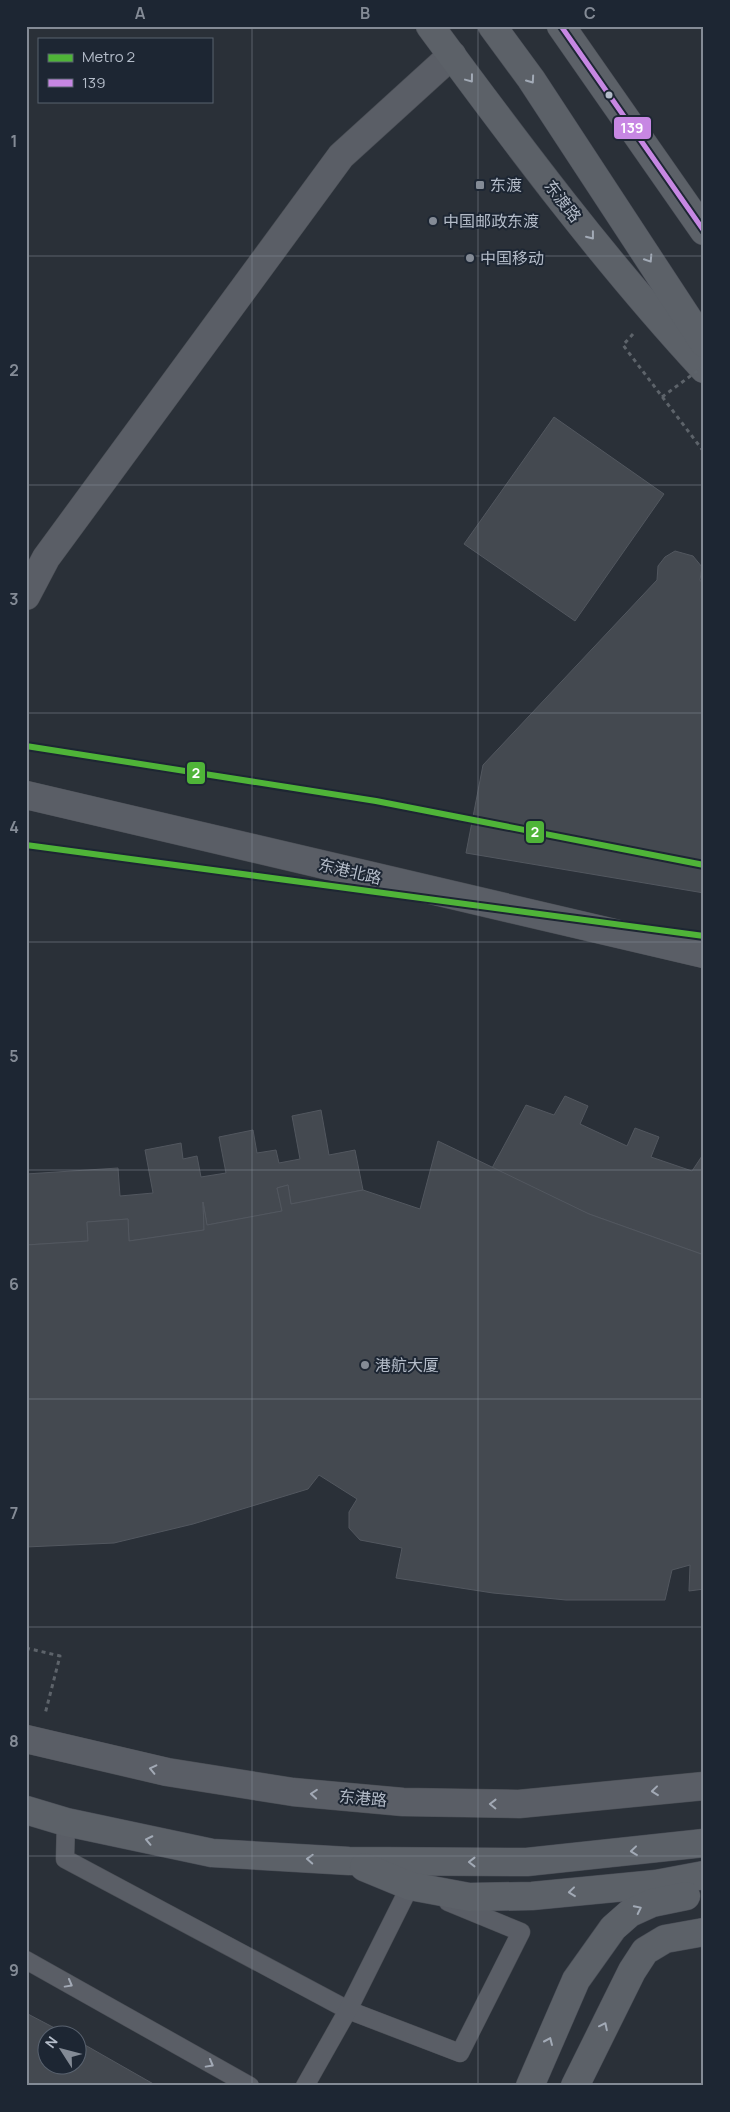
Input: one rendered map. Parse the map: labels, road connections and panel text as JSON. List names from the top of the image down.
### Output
{
  "streets": {
    "main road": ["东渡路"],
    "street": ["东港北路", "东港路"]
  },
  "one_way": ["东港路"],
  "places": {
    "transit": ["东渡"],
    "other": ["中国邮政东渡", "中国移动", "港航大厦"]
  },
  "lines": ["transit line 139", "metro line 2"],
  "legend": ["Metro 2", "139"],
  "north": "top left",
  "grid": {
    "columns": ["A", "B", "C"],
    "rows": [
      "1",
      "2",
      "3",
      "4",
      "5",
      "6",
      "7",
      "8",
      "9"
    ]
  }
}
